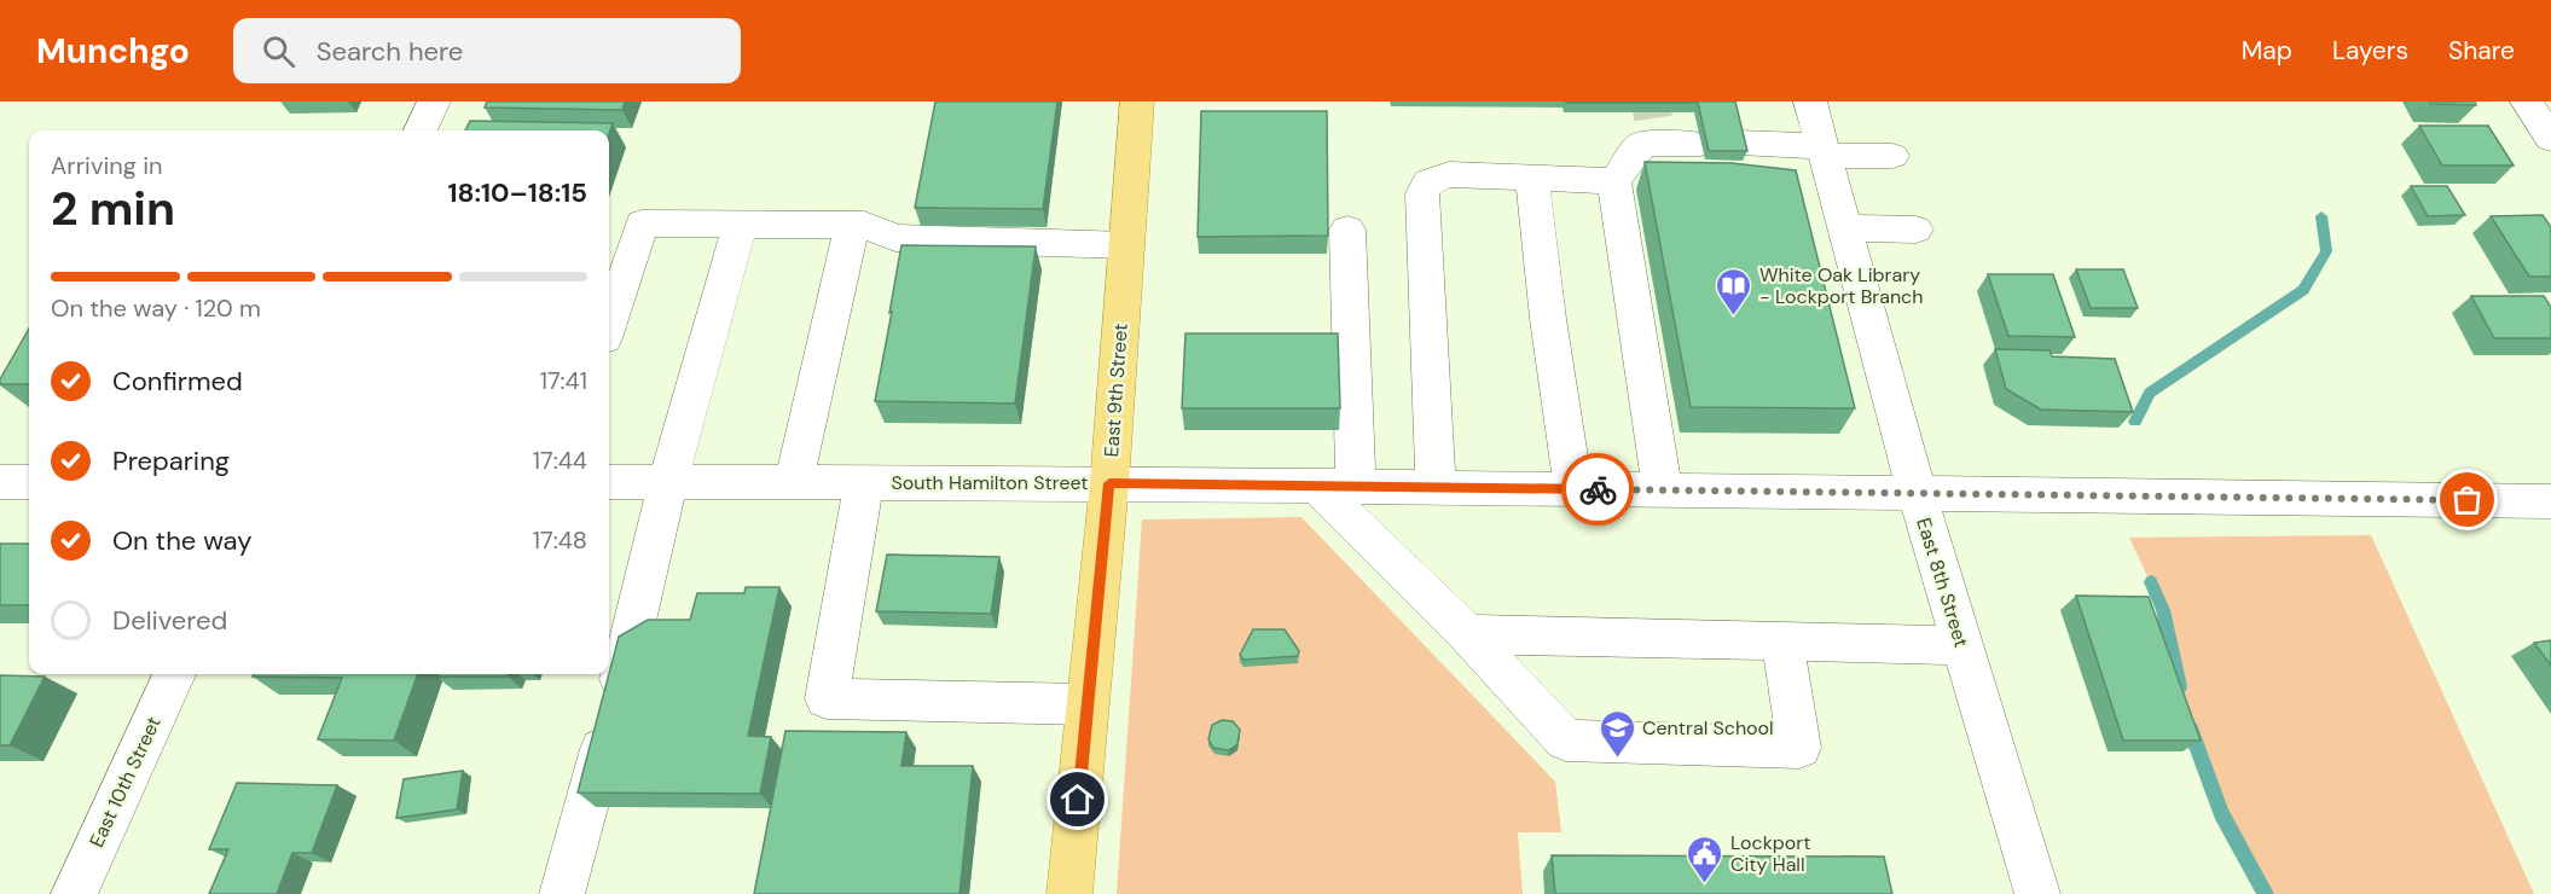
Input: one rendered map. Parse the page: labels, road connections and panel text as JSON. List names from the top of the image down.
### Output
{
  "streets": {
    "main road": ["East 9th Street"],
    "street": ["South Hamilton Street", "East 8th Street", "East 10th Street"]
  },
  "crossings": [
    ["East 9th Street", "South Hamilton Street"],
    ["South Hamilton Street", "East 8th Street"]
  ],
  "places": {
    "library": ["White Oak Library - Lockport Branch"],
    "school or university": ["Central School"],
    "public building": ["Lockport City Hall"]
  },
  "page": {
    "header": "Munchgo",
    "search": "Search here",
    "nav": ["Map", "Layers", "Share"],
    "heading": ["2 min", "Arriving in", "18:10–18:15"],
    "bar": "On the way · 120 m",
    "list": [
      ["Confirmed", "17:41"],
      ["Preparing", "17:44"],
      ["On the way", "17:48"],
      "Delivered"
    ]
  }
}
